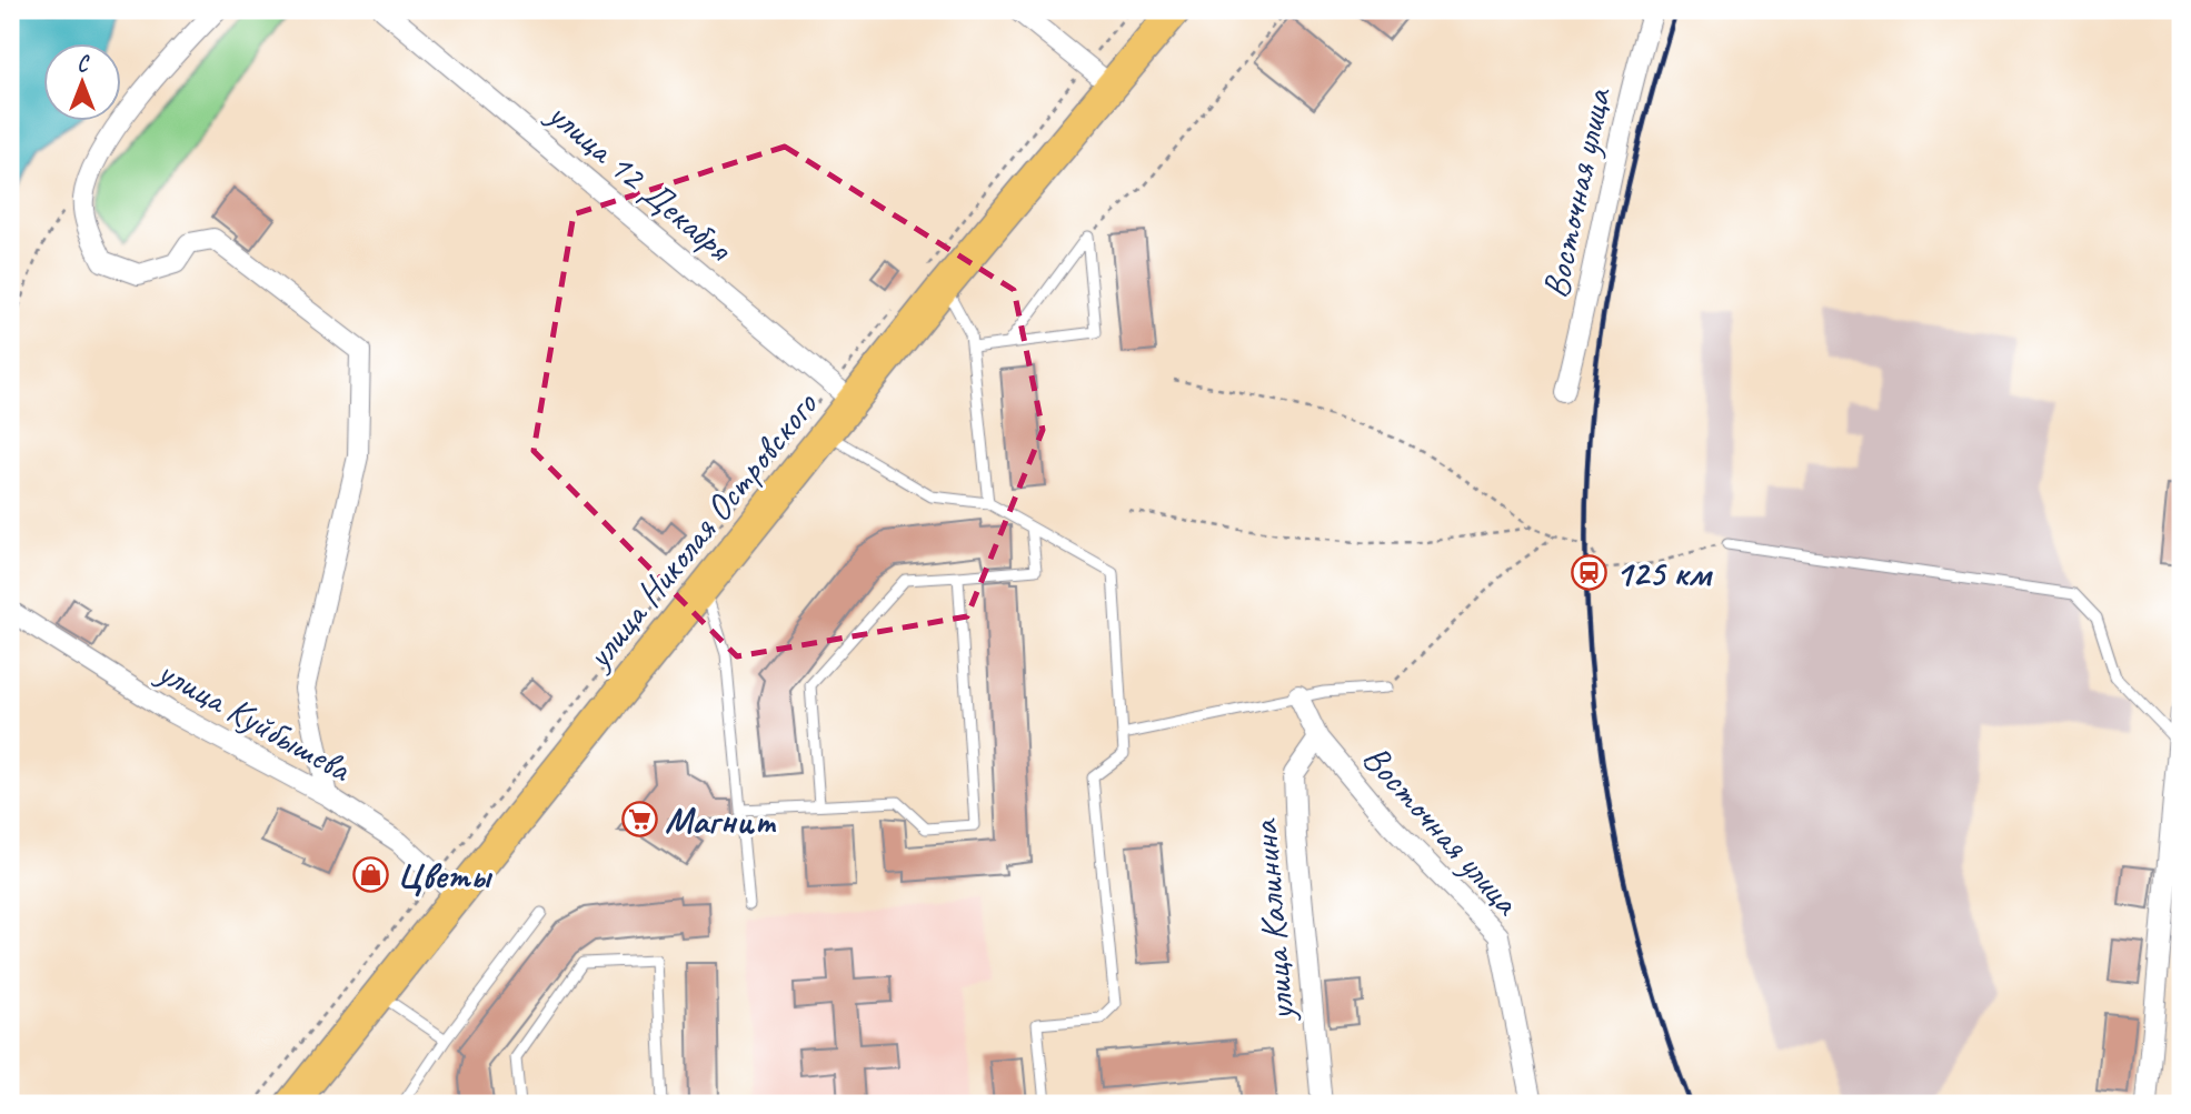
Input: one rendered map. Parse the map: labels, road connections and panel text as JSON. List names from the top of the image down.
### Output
{
  "streets": {
    "main road": ["улица Николая Островского"],
    "street": [
      "улица 12 Декабря",
      "Восточная улица",
      "улица Куйбышева",
      "улица Калинина"
    ]
  },
  "crossings": [
    ["улица 12 Декабря", "улица Николая Островского"],
    ["Восточная улица", "улица Калинина"],
    ["улица Николая Островского", "улица Куйбышева"]
  ],
  "places": {
    "station": ["125 км"],
    "supermarket": ["Магнит"],
    "shop": ["Цветы"]
  },
  "north": "top"
}
